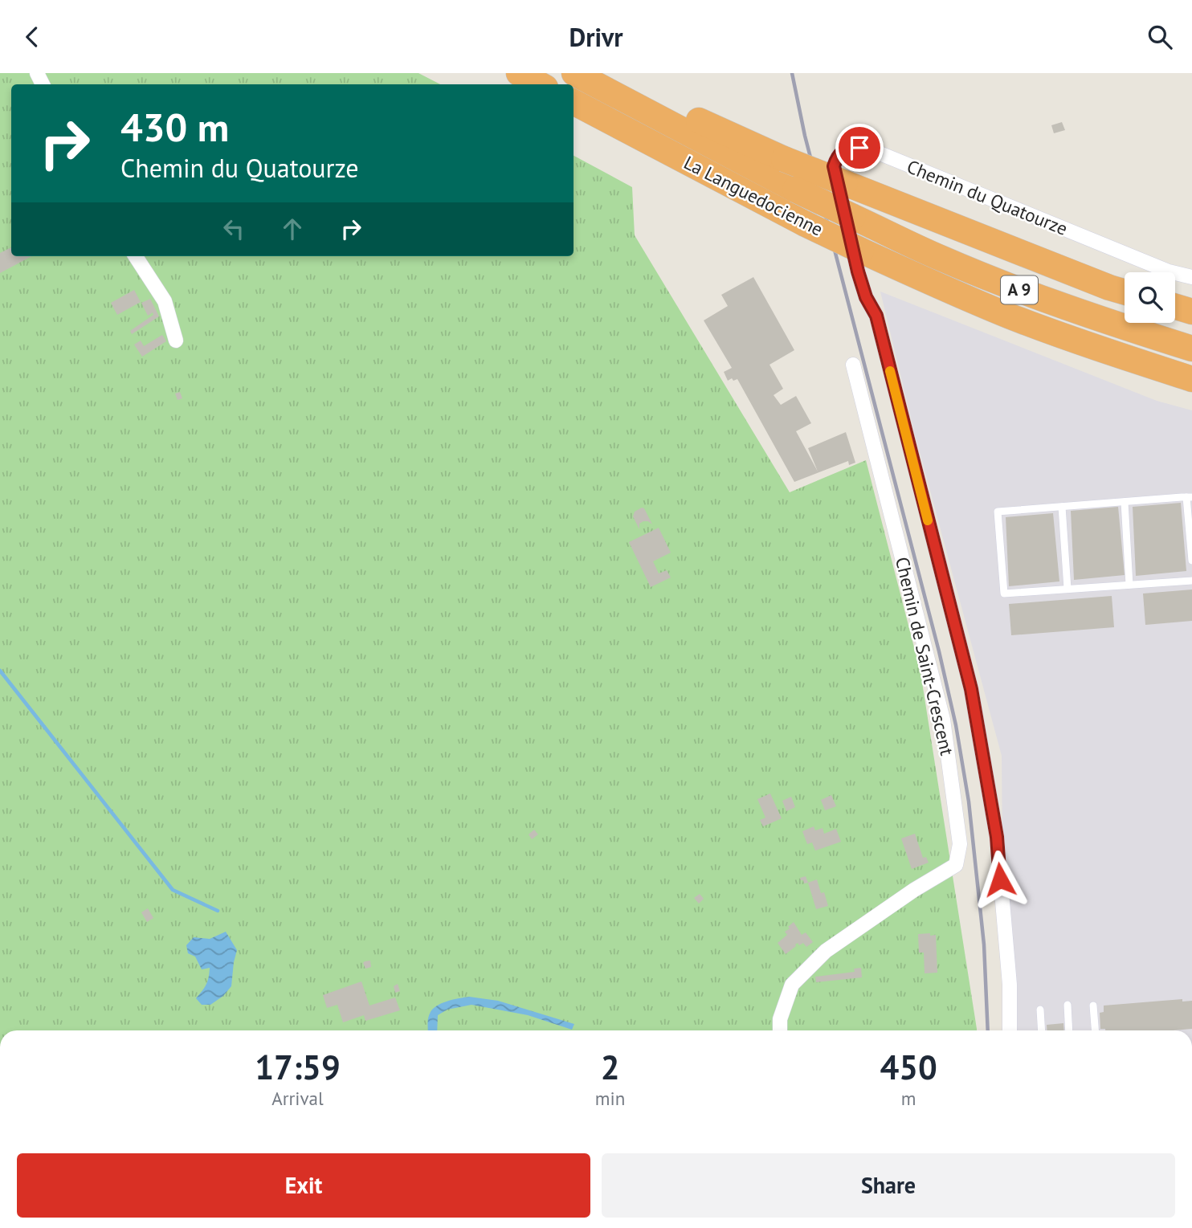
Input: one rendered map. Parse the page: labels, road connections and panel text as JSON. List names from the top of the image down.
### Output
{
  "streets": {
    "highway": ["La Languedocienne", "A 9"],
    "street": ["Chemin du Quatourze", "Chemin de Saint-Crescent"]
  },
  "page": {
    "header": "Drivr",
    "turn": ["430 m", "Chemin du Quatourze"],
    "eta": [
      "17:59",
      "Arrival",
      "2",
      "min",
      "450",
      "m"
    ],
    "buttons": ["Exit", "Share"]
  }
}
